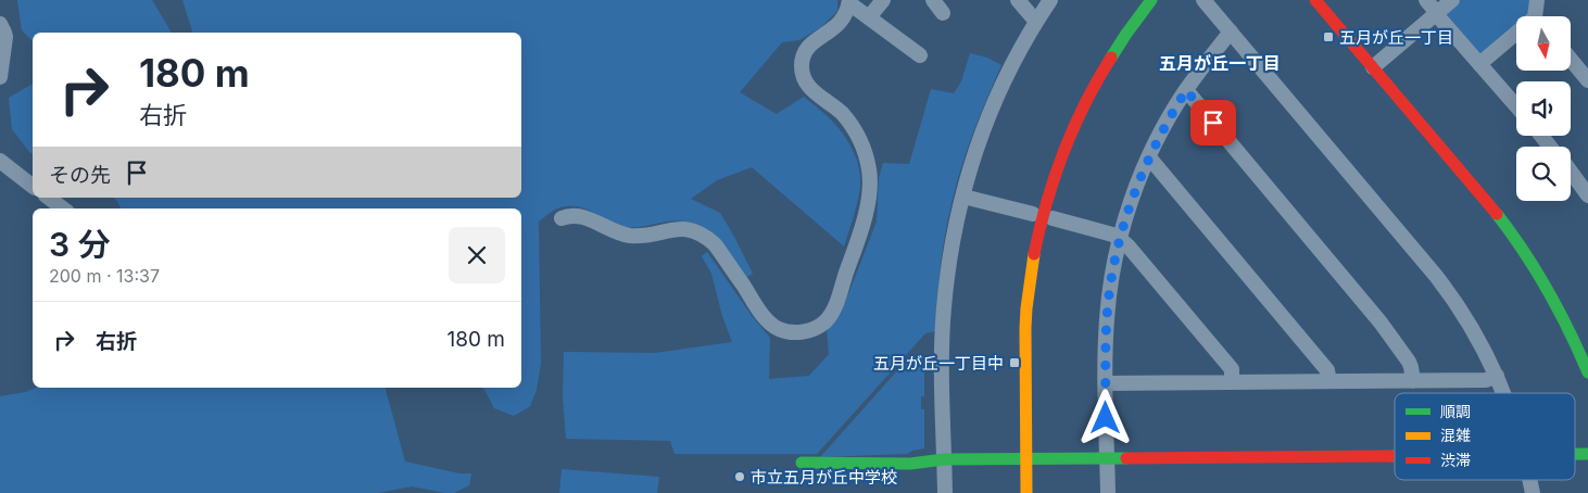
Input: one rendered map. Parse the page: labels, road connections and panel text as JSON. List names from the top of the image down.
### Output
{
  "districts": ["五月が丘一丁目"],
  "places": {
    "transit": ["五月が丘一丁目", "五月が丘一丁目中"],
    "other": ["市立五月が丘中学校"]
  },
  "legend": ["順調", "混雑", "渋滞"],
  "north": "bottom",
  "page": {
    "turn": ["180 m", "右折"],
    "then": "その先",
    "heading": ["3 分", "200 m · 13:37"],
    "list": [
      {
        "name": "右折",
        "value": "180 m"
      }
    ]
  }
}
